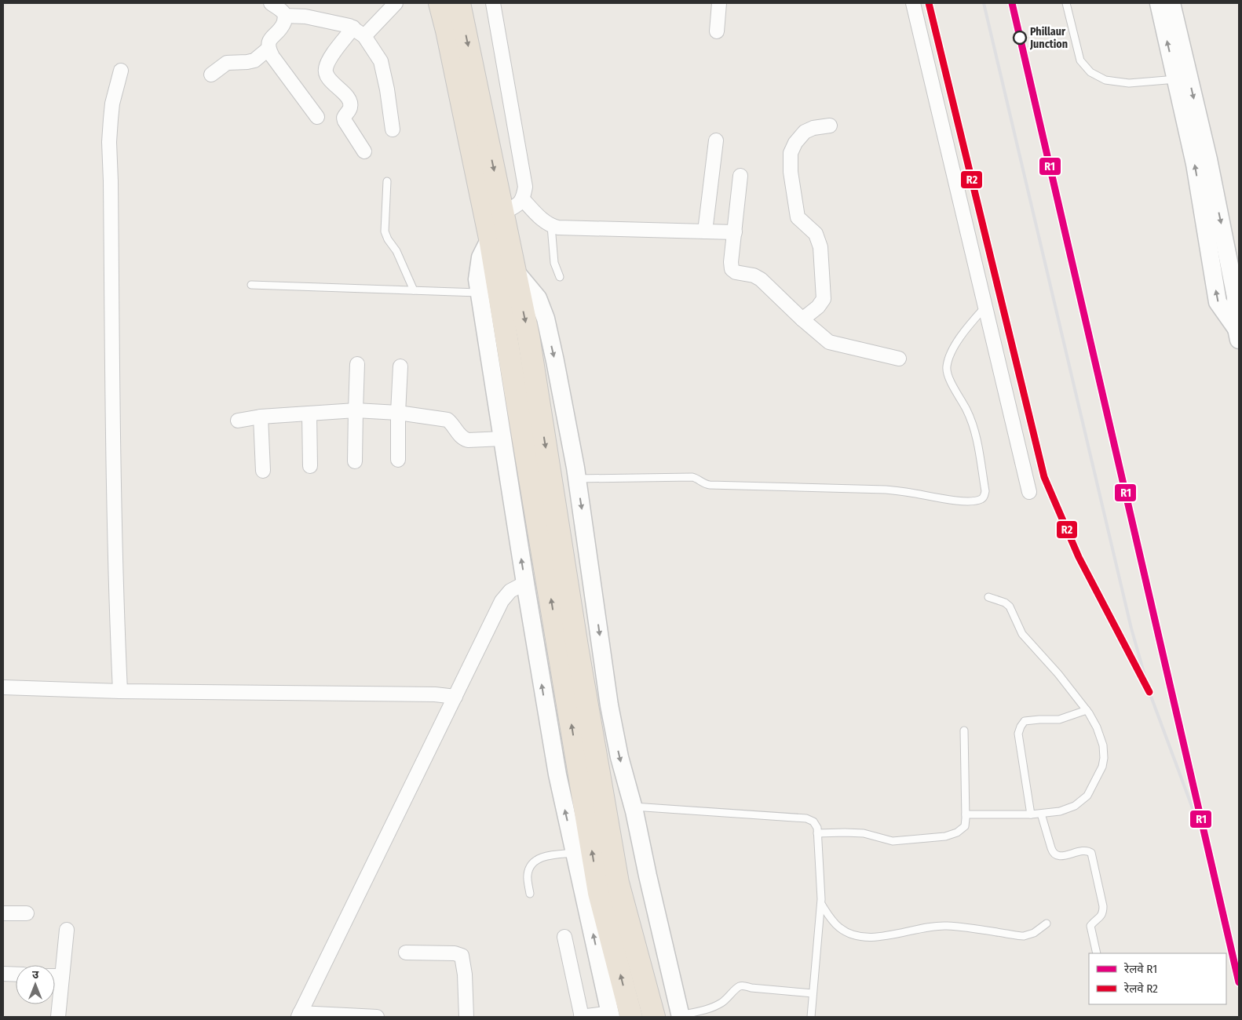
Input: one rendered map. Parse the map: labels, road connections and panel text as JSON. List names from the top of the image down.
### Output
{
  "places": ["Phillaur Junction"],
  "lines": ["rail line R1", "rail line R2"],
  "legend": ["रेलवे R1", "रेलवे R2"],
  "north": "top"
}
